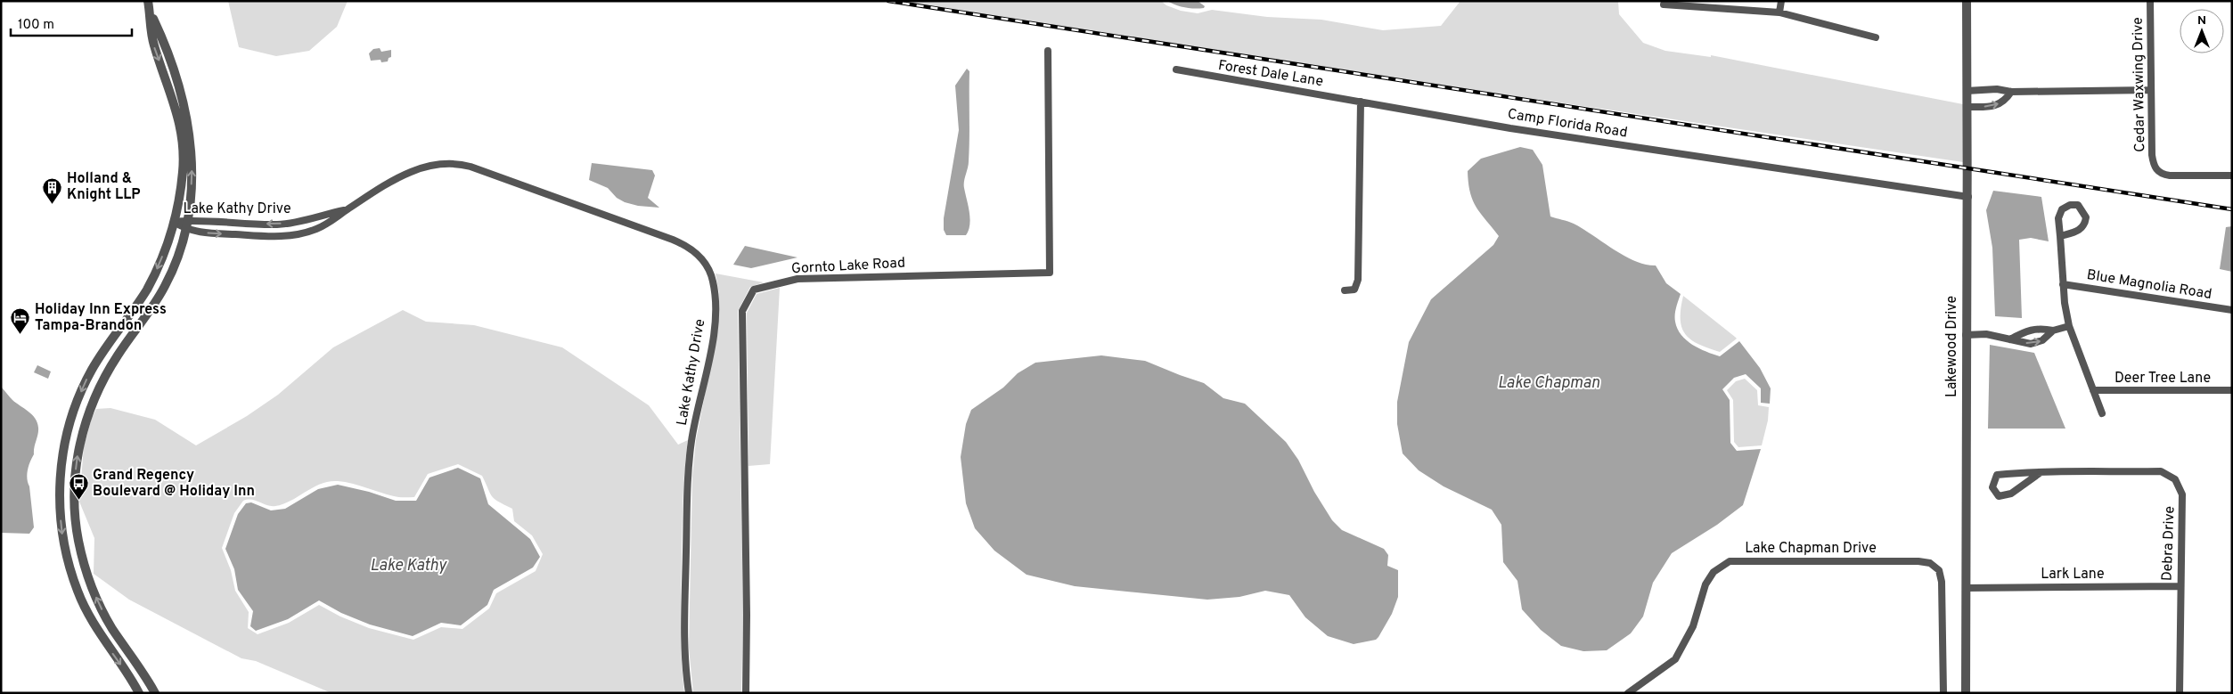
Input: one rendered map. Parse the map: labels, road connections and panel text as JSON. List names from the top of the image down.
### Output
{
  "streets": {
    "street": [
      "Forest Dale Lane",
      "Cedar Waxwing Drive",
      "Camp Florida Road",
      "Lake Kathy Drive",
      "Gornto Lake Road",
      "Blue Magnolia Road",
      "Lakewood Drive",
      "Deer Tree Lane",
      "Debra Drive",
      "Lake Chapman Drive",
      "Lark Lane"
    ]
  },
  "crossings": [
    ["Forest Dale Lane", "Camp Florida Road"],
    ["Camp Florida Road", "Lakewood Drive"],
    ["Lakewood Drive", "Lark Lane"],
    ["Debra Drive", "Lark Lane"]
  ],
  "water": ["Lake Chapman", "Lake Kathy"],
  "places": {
    "building": ["Holland & Knight LLP"],
    "hotel": ["Holiday Inn Express Tampa-Brandon"],
    "bus stop": ["Grand Regency Boulevard @ Holiday Inn"]
  },
  "scale_bar": "100 m",
  "north": "top"
}
